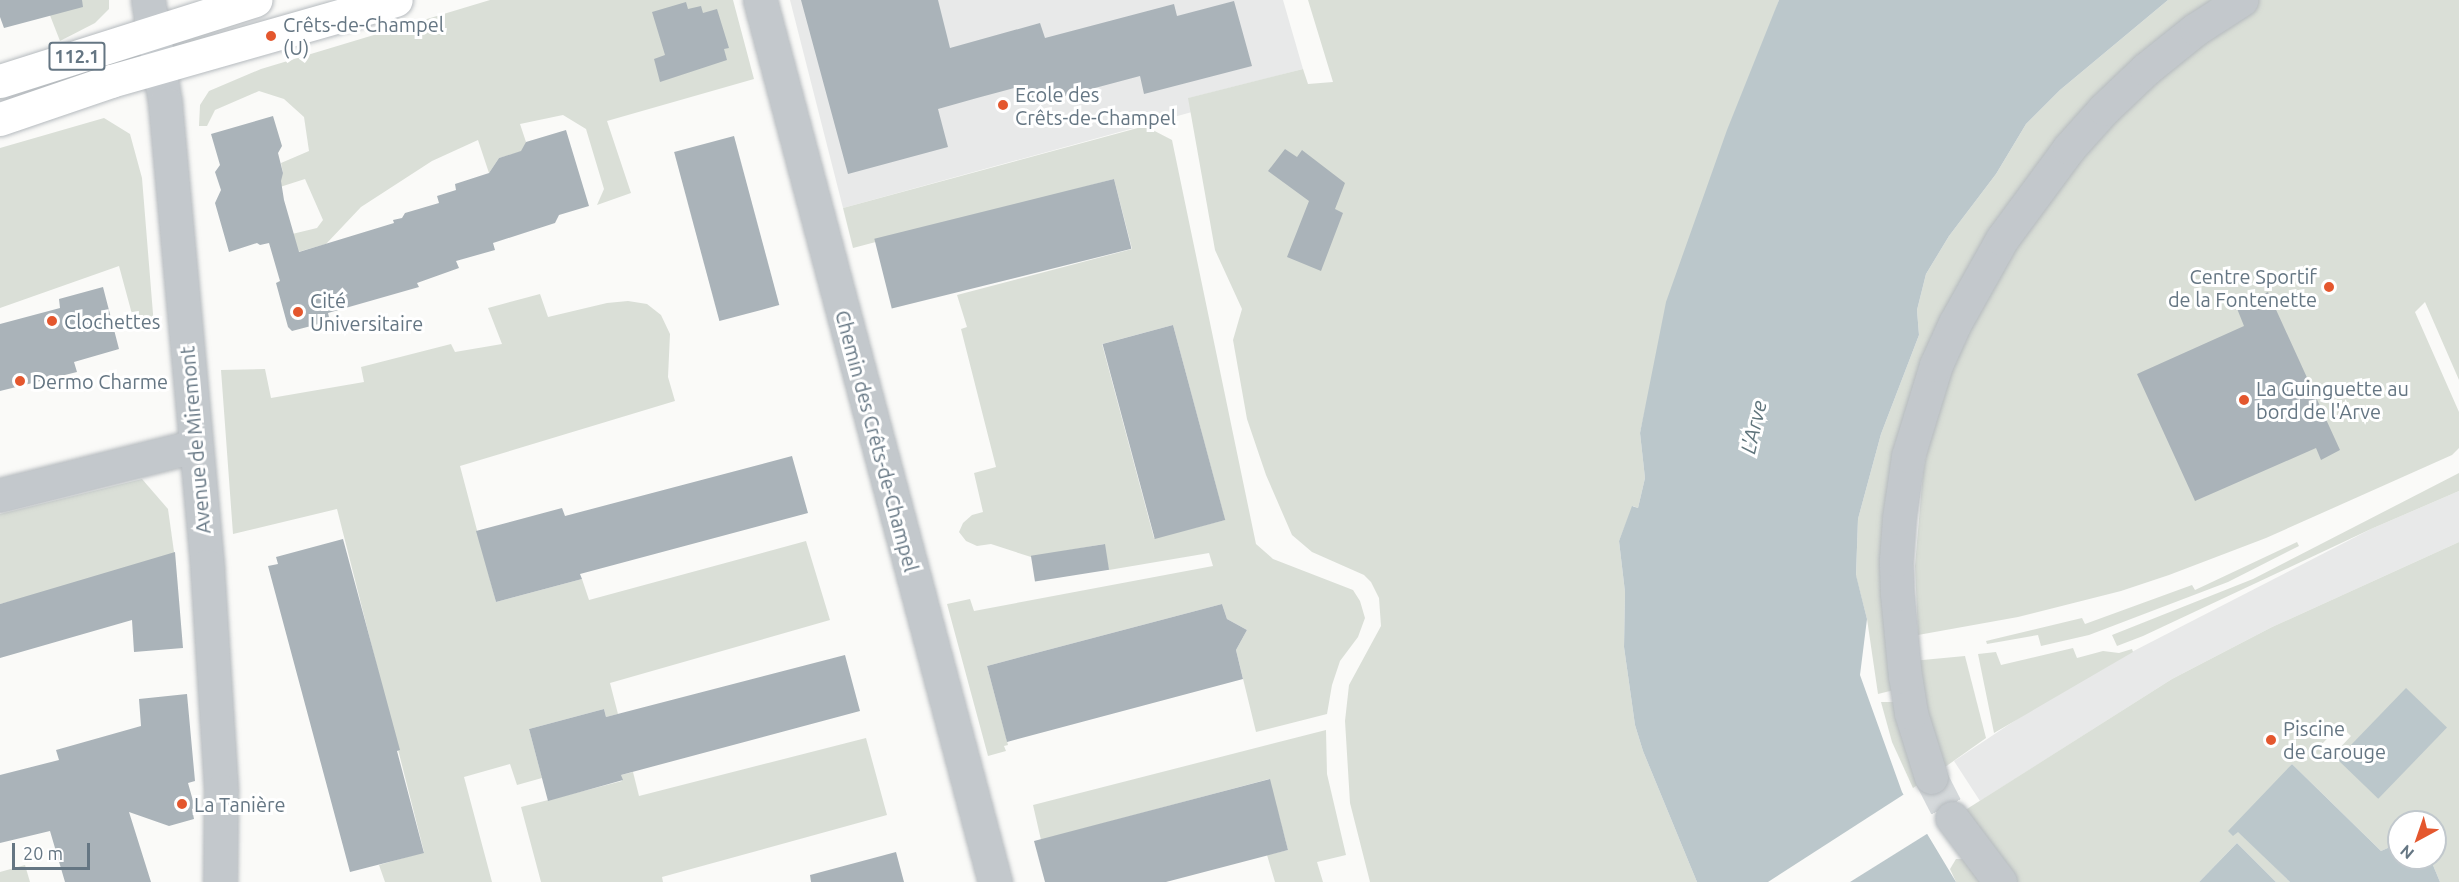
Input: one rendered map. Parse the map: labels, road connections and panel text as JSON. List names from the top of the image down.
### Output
{
  "streets": {
    "main road": ["112.1"],
    "street": ["Avenue de Miremont", "Chemin des Crêts-de-Champel"]
  },
  "crossings": [
    ["112.1", "Avenue de Miremont"]
  ],
  "water": ["L'Arve"],
  "places": [
    "Crêts-de-Champel (U)",
    "Ecole des Crêts-de-Champel",
    "Centre Sportif de la Fontenette",
    "Cité Universitaire",
    "Clochettes",
    "Dermo Charme",
    "La Guinguette au bord de l'Arve",
    "Piscine de Carouge",
    "La Tanière"
  ],
  "scale_bar": "20 m",
  "north": "bottom left"
}
